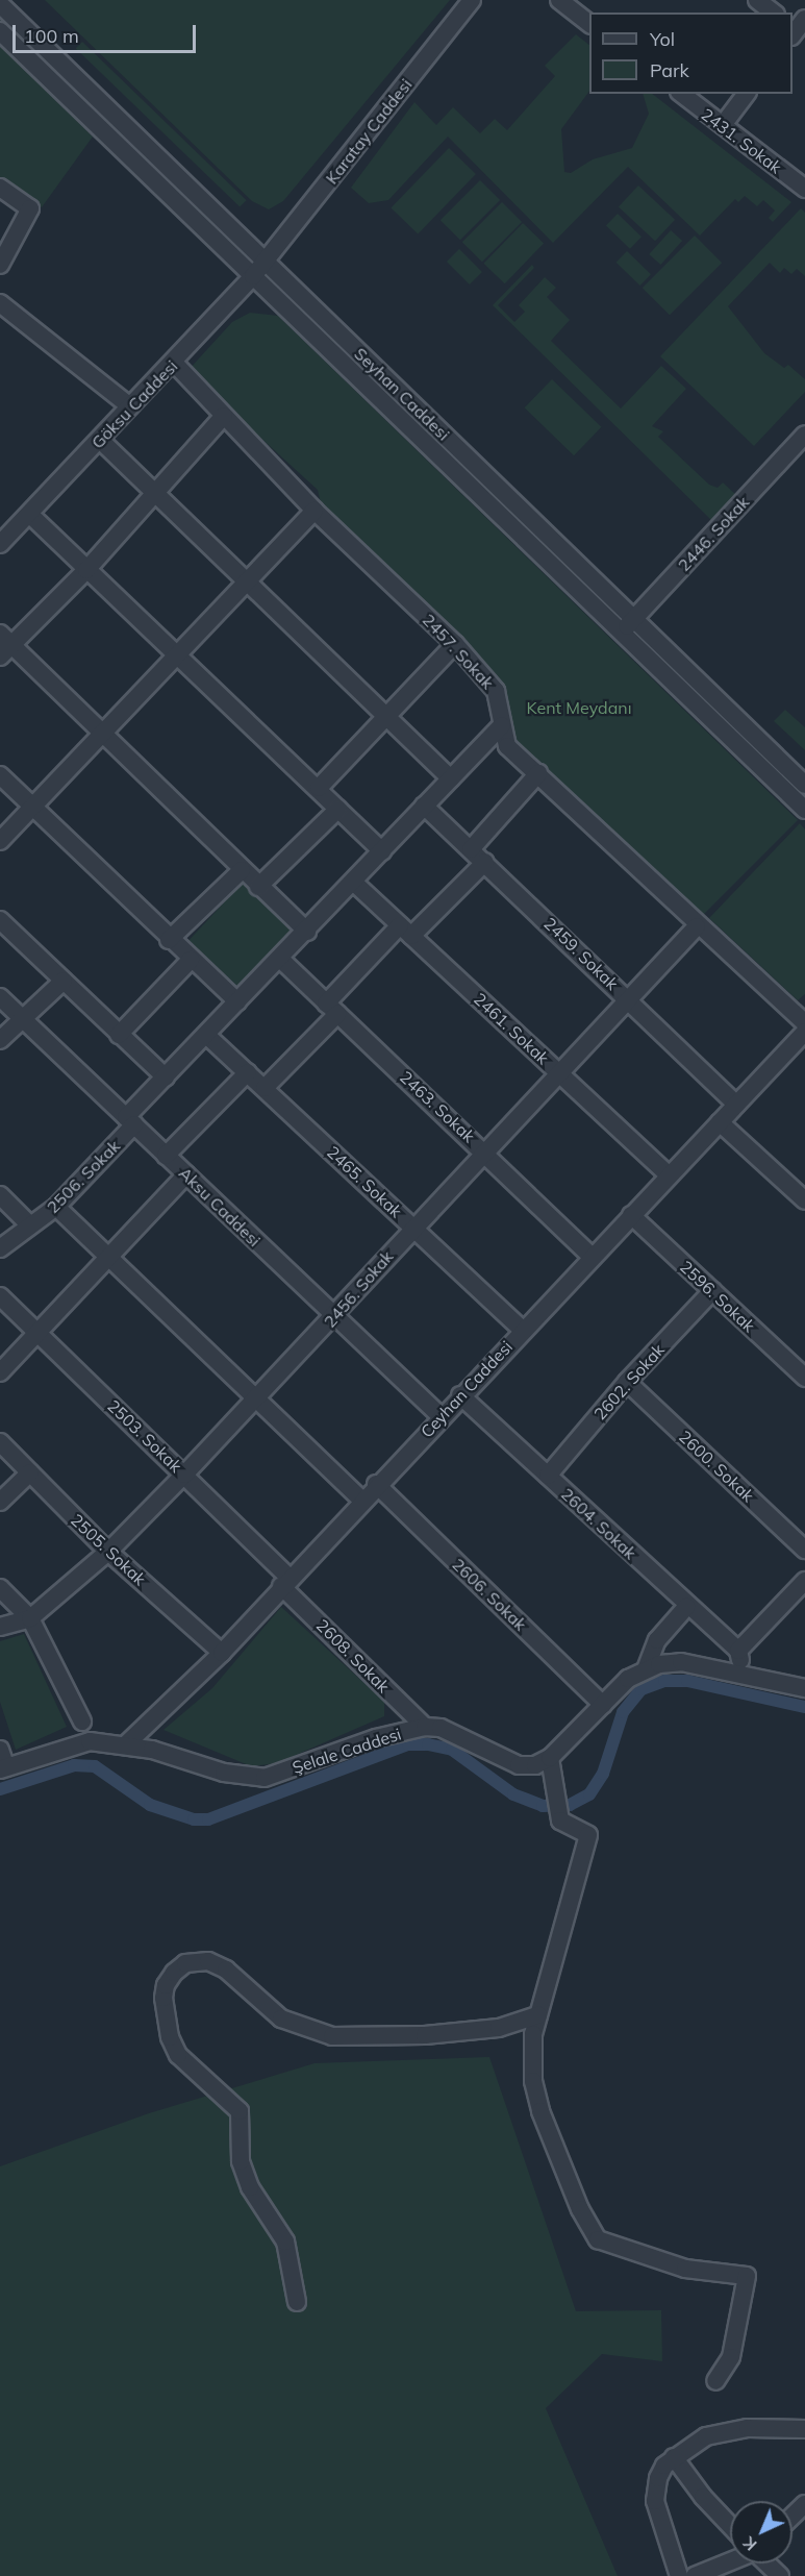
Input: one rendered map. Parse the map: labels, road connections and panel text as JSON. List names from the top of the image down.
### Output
{
  "streets": {
    "street": [
      "Karatay Caddesi",
      "2431. Sokak",
      "Seyhan Caddesi",
      "Göksu Caddesi",
      "2446. Sokak",
      "2457. Sokak",
      "2459. Sokak",
      "2461. Sokak",
      "2463. Sokak",
      "2506. Sokak",
      "2465. Sokak",
      "Aksu Caddesi",
      "2456. Sokak",
      "2596. Sokak",
      "2602. Sokak",
      "Ceyhan Caddesi",
      "2503. Sokak",
      "2600. Sokak",
      "2604. Sokak",
      "2505. Sokak",
      "2606. Sokak",
      "2608. Sokak",
      "Şelale Caddesi"
    ]
  },
  "crossings": [
    ["Karatay Caddesi", "Seyhan Caddesi"],
    ["Karatay Caddesi", "Göksu Caddesi"],
    ["Seyhan Caddesi", "Göksu Caddesi"],
    ["Seyhan Caddesi", "2446. Sokak"],
    ["Göksu Caddesi", "2457. Sokak"],
    ["2457. Sokak", "2506. Sokak"],
    ["2457. Sokak", "2456. Sokak"],
    ["2459. Sokak", "2506. Sokak"],
    ["2459. Sokak", "2456. Sokak"],
    ["2459. Sokak", "Ceyhan Caddesi"],
    ["2461. Sokak", "2506. Sokak"],
    ["2461. Sokak", "2456. Sokak"],
    ["2461. Sokak", "Ceyhan Caddesi"],
    ["2463. Sokak", "2506. Sokak"],
    ["2463. Sokak", "2456. Sokak"],
    ["2463. Sokak", "Ceyhan Caddesi"],
    ["2506. Sokak", "2465. Sokak"],
    ["2506. Sokak", "Aksu Caddesi"],
    ["2465. Sokak", "2456. Sokak"],
    ["2465. Sokak", "Ceyhan Caddesi"],
    ["Aksu Caddesi", "2456. Sokak"],
    ["Aksu Caddesi", "Ceyhan Caddesi"],
    ["2456. Sokak", "2503. Sokak"],
    ["2456. Sokak", "2505. Sokak"],
    ["2596. Sokak", "2602. Sokak"],
    ["2596. Sokak", "Ceyhan Caddesi"],
    ["2602. Sokak", "2600. Sokak"],
    ["2602. Sokak", "2604. Sokak"],
    ["Ceyhan Caddesi", "2503. Sokak"],
    ["Ceyhan Caddesi", "2604. Sokak"],
    ["Ceyhan Caddesi", "2505. Sokak"],
    ["Ceyhan Caddesi", "2606. Sokak"],
    ["Ceyhan Caddesi", "2608. Sokak"],
    ["Ceyhan Caddesi", "Şelale Caddesi"],
    ["2503. Sokak", "2608. Sokak"],
    ["2608. Sokak", "Şelale Caddesi"]
  ],
  "parks": ["Kent Meydanı"],
  "legend": ["Yol", "Park"],
  "scale_bar": "100 m",
  "north": "bottom left"
}
